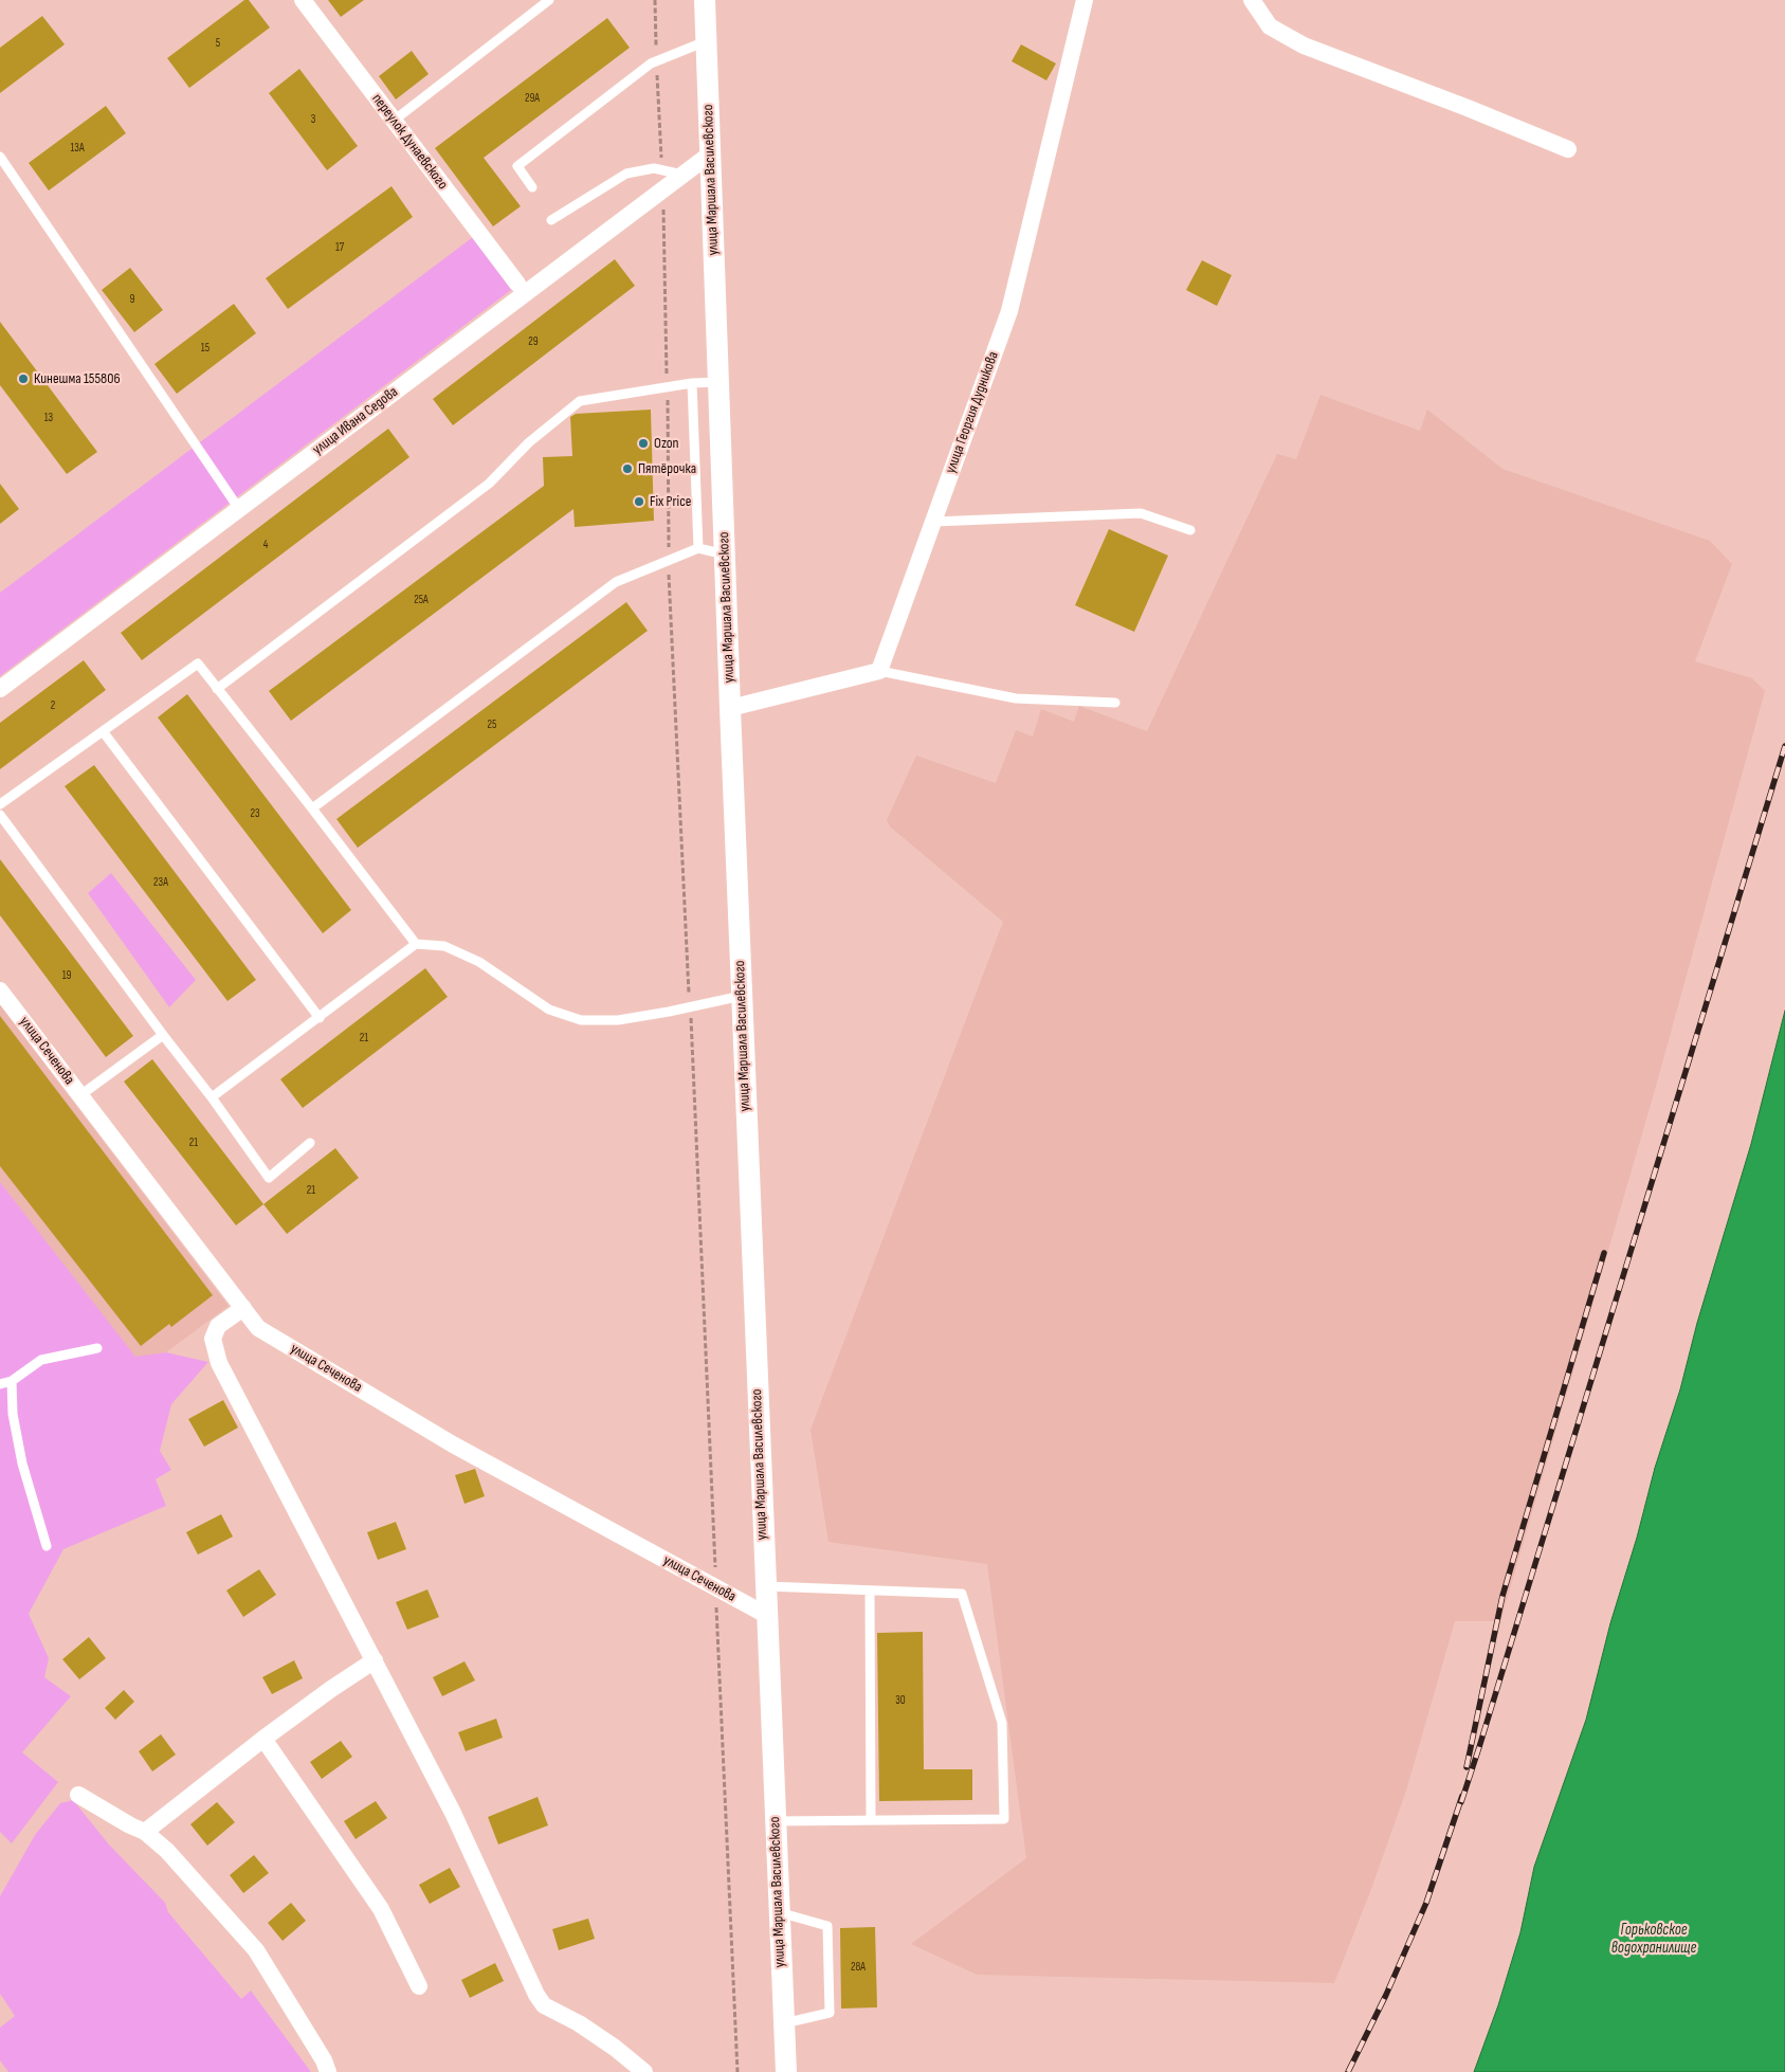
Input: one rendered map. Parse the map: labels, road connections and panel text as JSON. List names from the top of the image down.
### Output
{
  "streets": {
    "street": [
      "переулок Дунаевского",
      "улица Маршала Василевского",
      "улица Георгия Дудникова",
      "улица Ивана Седова",
      "улица Сеченова"
    ]
  },
  "crossings": [
    ["улица Маршала Василевского", "улица Ивана Седова"],
    ["улица Маршала Василевского", "улица Сеченова"]
  ],
  "water": ["Горьковское водохранилище"],
  "places": [
    "Кинешма 155806",
    "Ozon",
    "Пятёрочка",
    "Fix Price"
  ],
  "house_numbers": [
    "5",
    "29А",
    "3",
    "13А",
    "17",
    "9",
    "29",
    "15",
    "13",
    "4",
    "25А",
    "2",
    "25",
    "23",
    "23А",
    "19",
    "21",
    "21",
    "21",
    "30",
    "28А"
  ]
}
